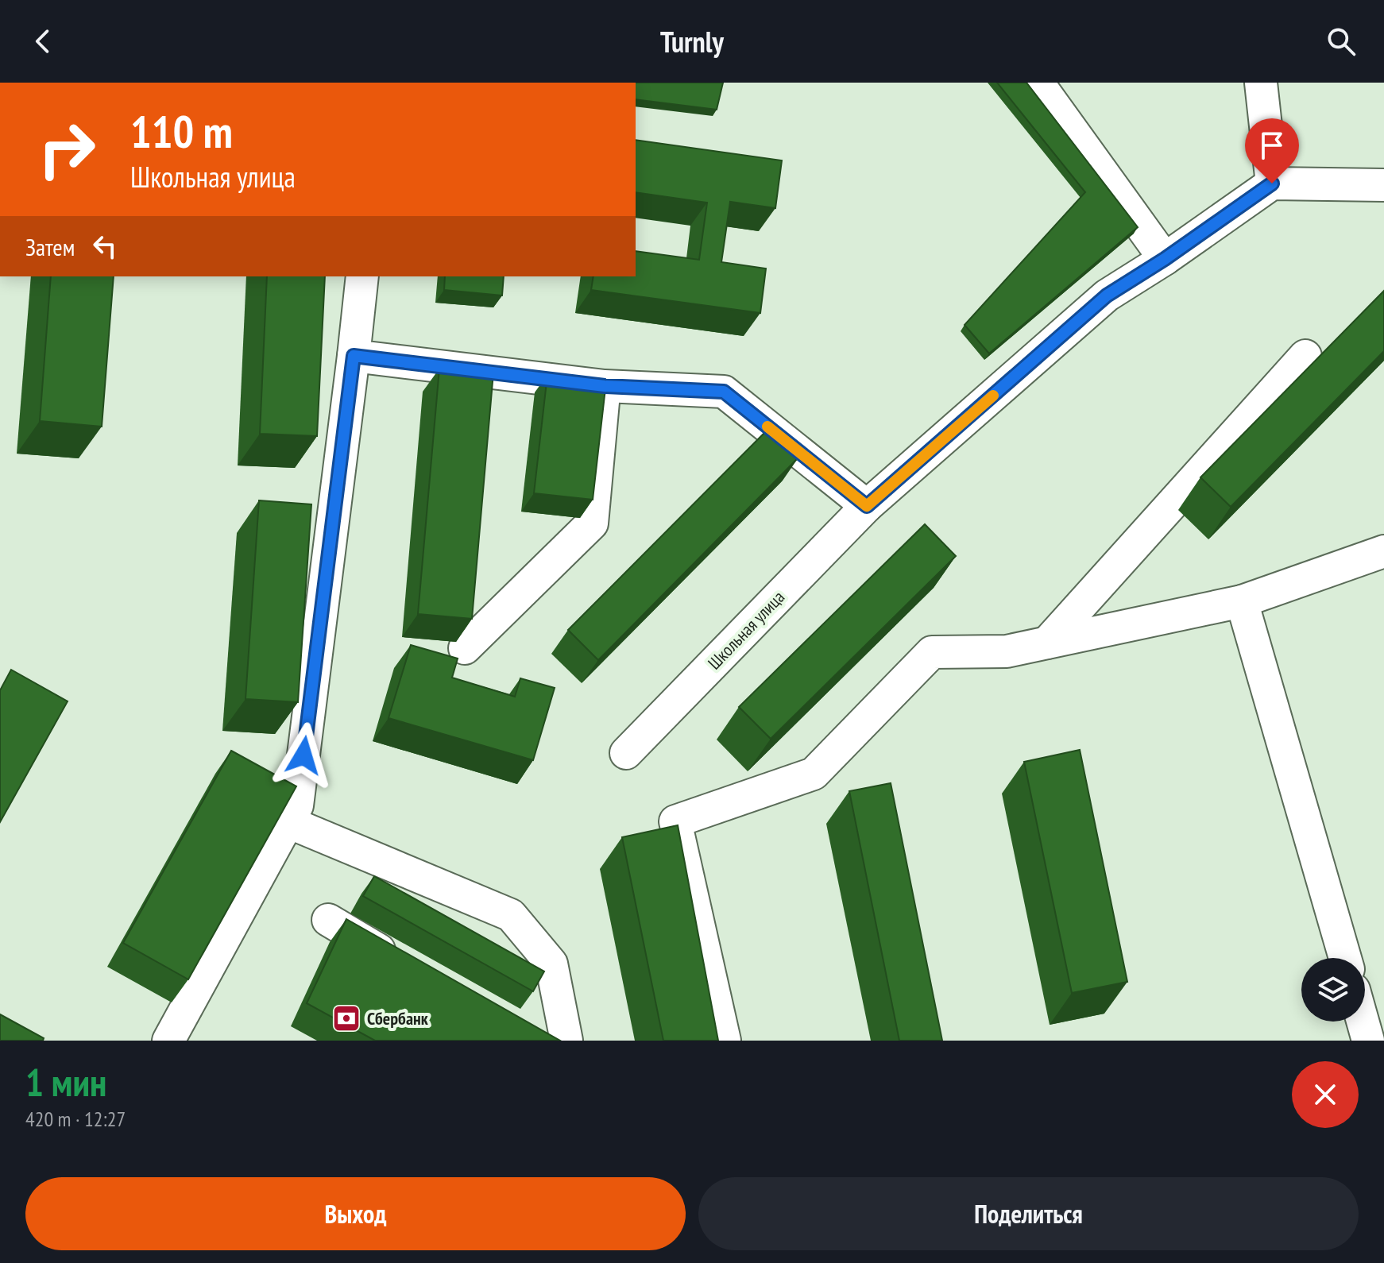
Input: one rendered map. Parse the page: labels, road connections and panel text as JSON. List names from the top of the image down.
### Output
{
  "streets": {
    "street": ["Школьная улица"]
  },
  "places": {
    "bank": ["Сбербанк"]
  },
  "page": {
    "header": "Turnly",
    "turn": ["110 m", "Школьная улица"],
    "then": "Затем",
    "heading": ["1 мин", "420 m · 12:27"],
    "buttons": ["Выход", "Поделиться"]
  }
}
